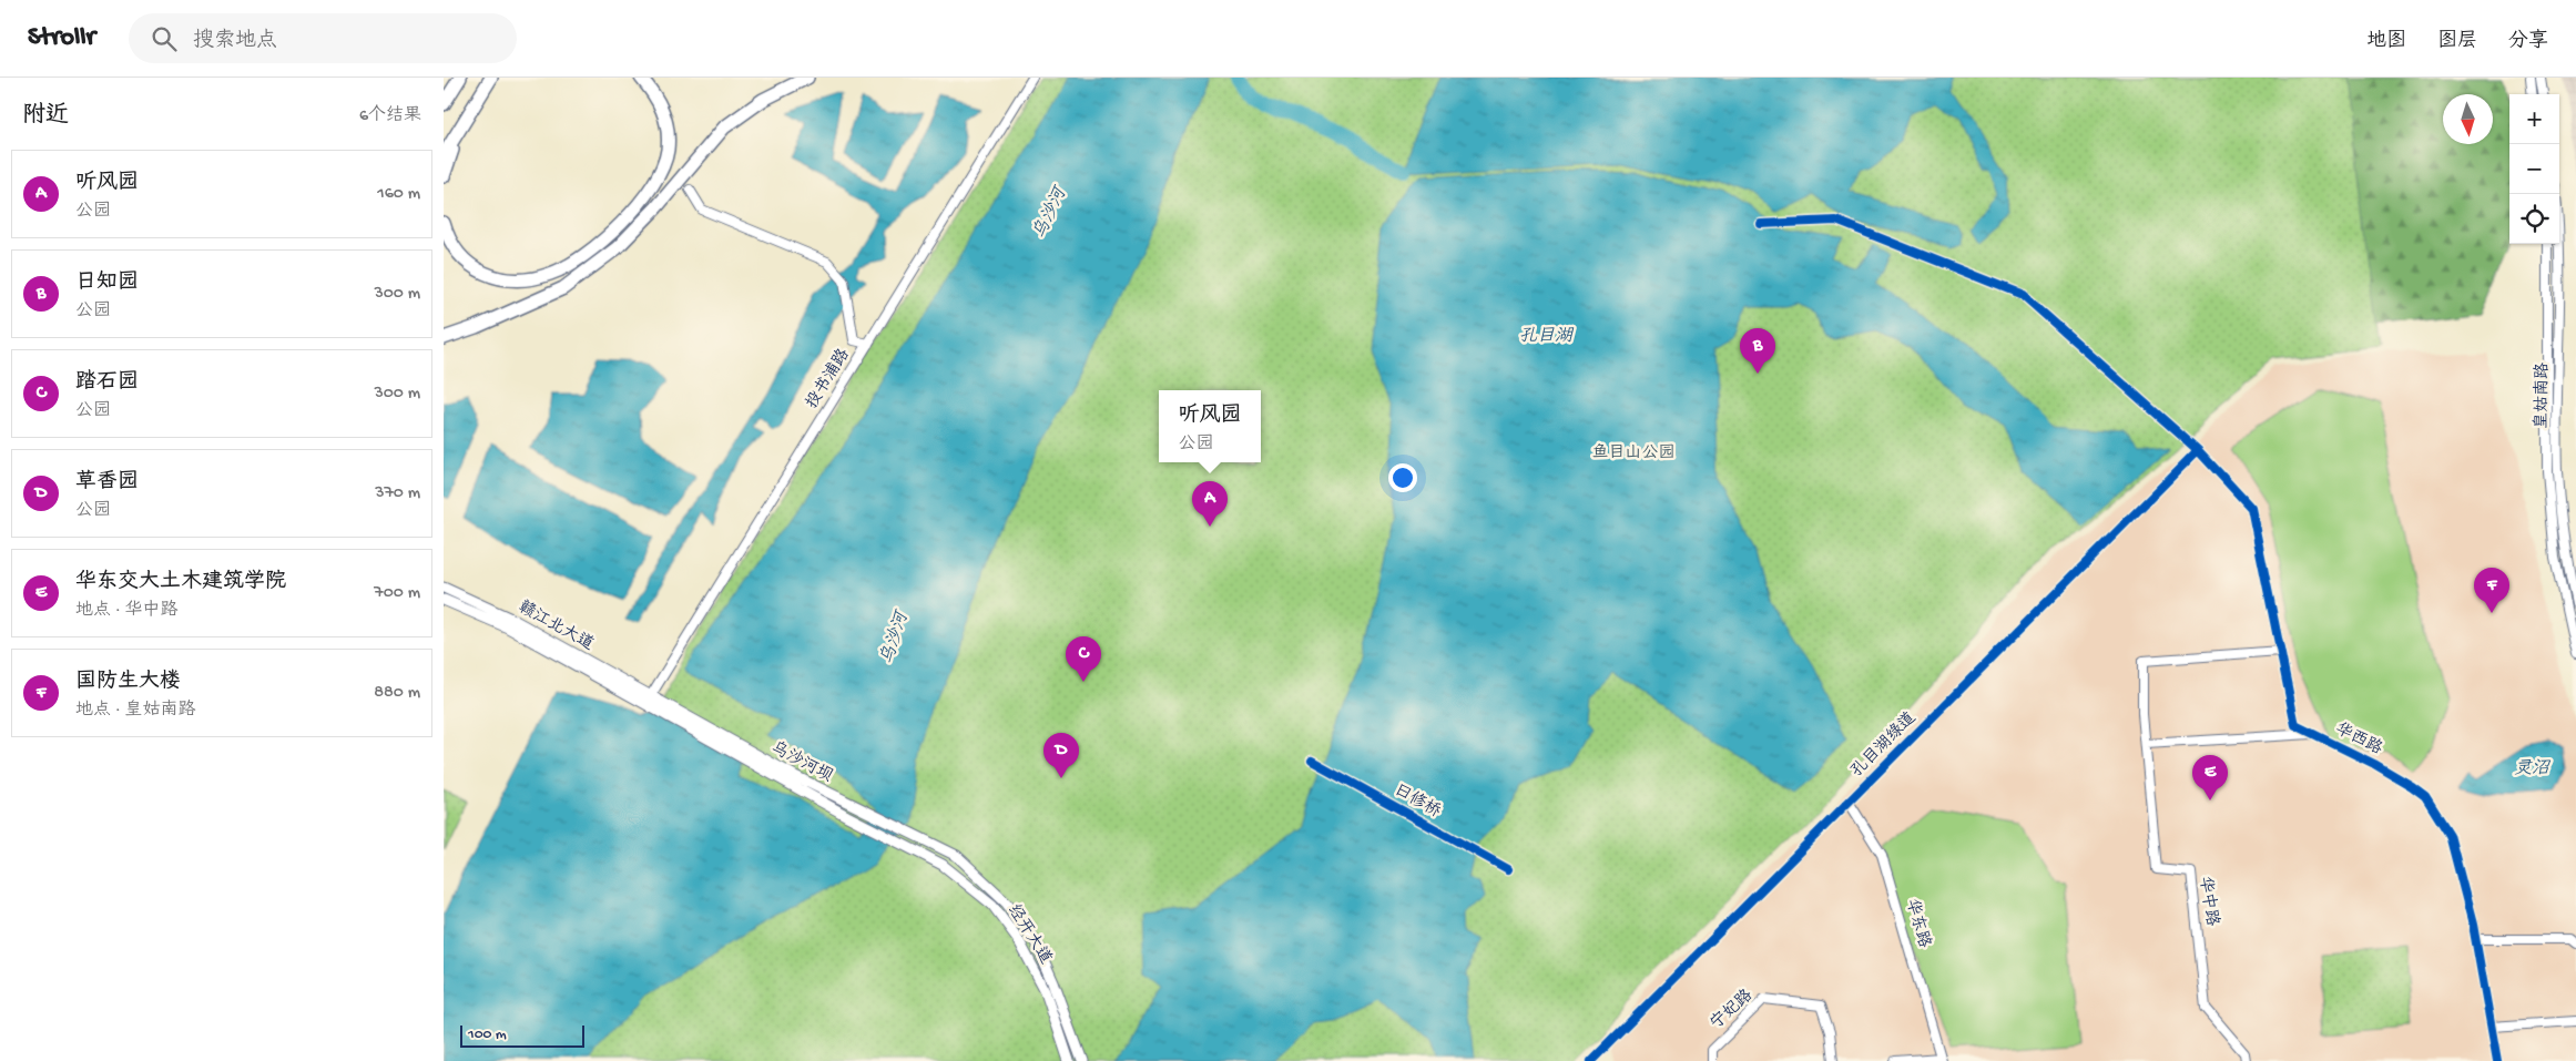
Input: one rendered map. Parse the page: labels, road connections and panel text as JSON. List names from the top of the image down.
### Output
{
  "streets": {
    "main road": ["赣江北大道", "乌沙河坝", "经开大道"],
    "street": [
      "投书浦路",
      "皇姑南路",
      "华西路",
      "孔目湖绿道",
      "华中路",
      "华东路",
      "宁妃路"
    ],
    "cycle path": ["曰修桥"]
  },
  "crossings": [
    ["投书浦路", "赣江北大道"],
    ["投书浦路", "乌沙河坝"],
    ["赣江北大道", "乌沙河坝"],
    ["华西路", "孔目湖绿道"],
    ["华西路", "华中路"],
    ["孔目湖绿道", "华东路"],
    ["乌沙河坝", "经开大道"]
  ],
  "water": ["乌沙河", "孔目湖", "灵沼"],
  "parks": ["鱼目山公园"],
  "scale_bar": "100 m",
  "north": "bottom",
  "page": {
    "header": "Strollr",
    "search": "搜索地点",
    "nav": ["地图", "图层", "分享"],
    "heading": ["附近", "6个结果"],
    "map_buttons": ["+", "−"],
    "list": [
      {
        "mark": "A",
        "name": "听风园",
        "note": "公园",
        "value": "160 m"
      },
      {
        "mark": "B",
        "name": "日知园",
        "note": "公园",
        "value": "300 m"
      },
      {
        "mark": "C",
        "name": "踏石园",
        "note": "公园",
        "value": "300 m"
      },
      {
        "mark": "D",
        "name": "草香园",
        "note": "公园",
        "value": "370 m"
      },
      {
        "mark": "E",
        "name": "华东交大土木建筑学院",
        "note": "地点 · 华中路",
        "value": "700 m"
      },
      {
        "mark": "F",
        "name": "国防生大楼",
        "note": "地点 · 皇姑南路",
        "value": "880 m"
      }
    ],
    "pins": [
      "B",
      "A",
      "F",
      "C",
      "D",
      "E"
    ],
    "popup": ["听风园", "公园"],
    "scale": "100 m"
  }
}
